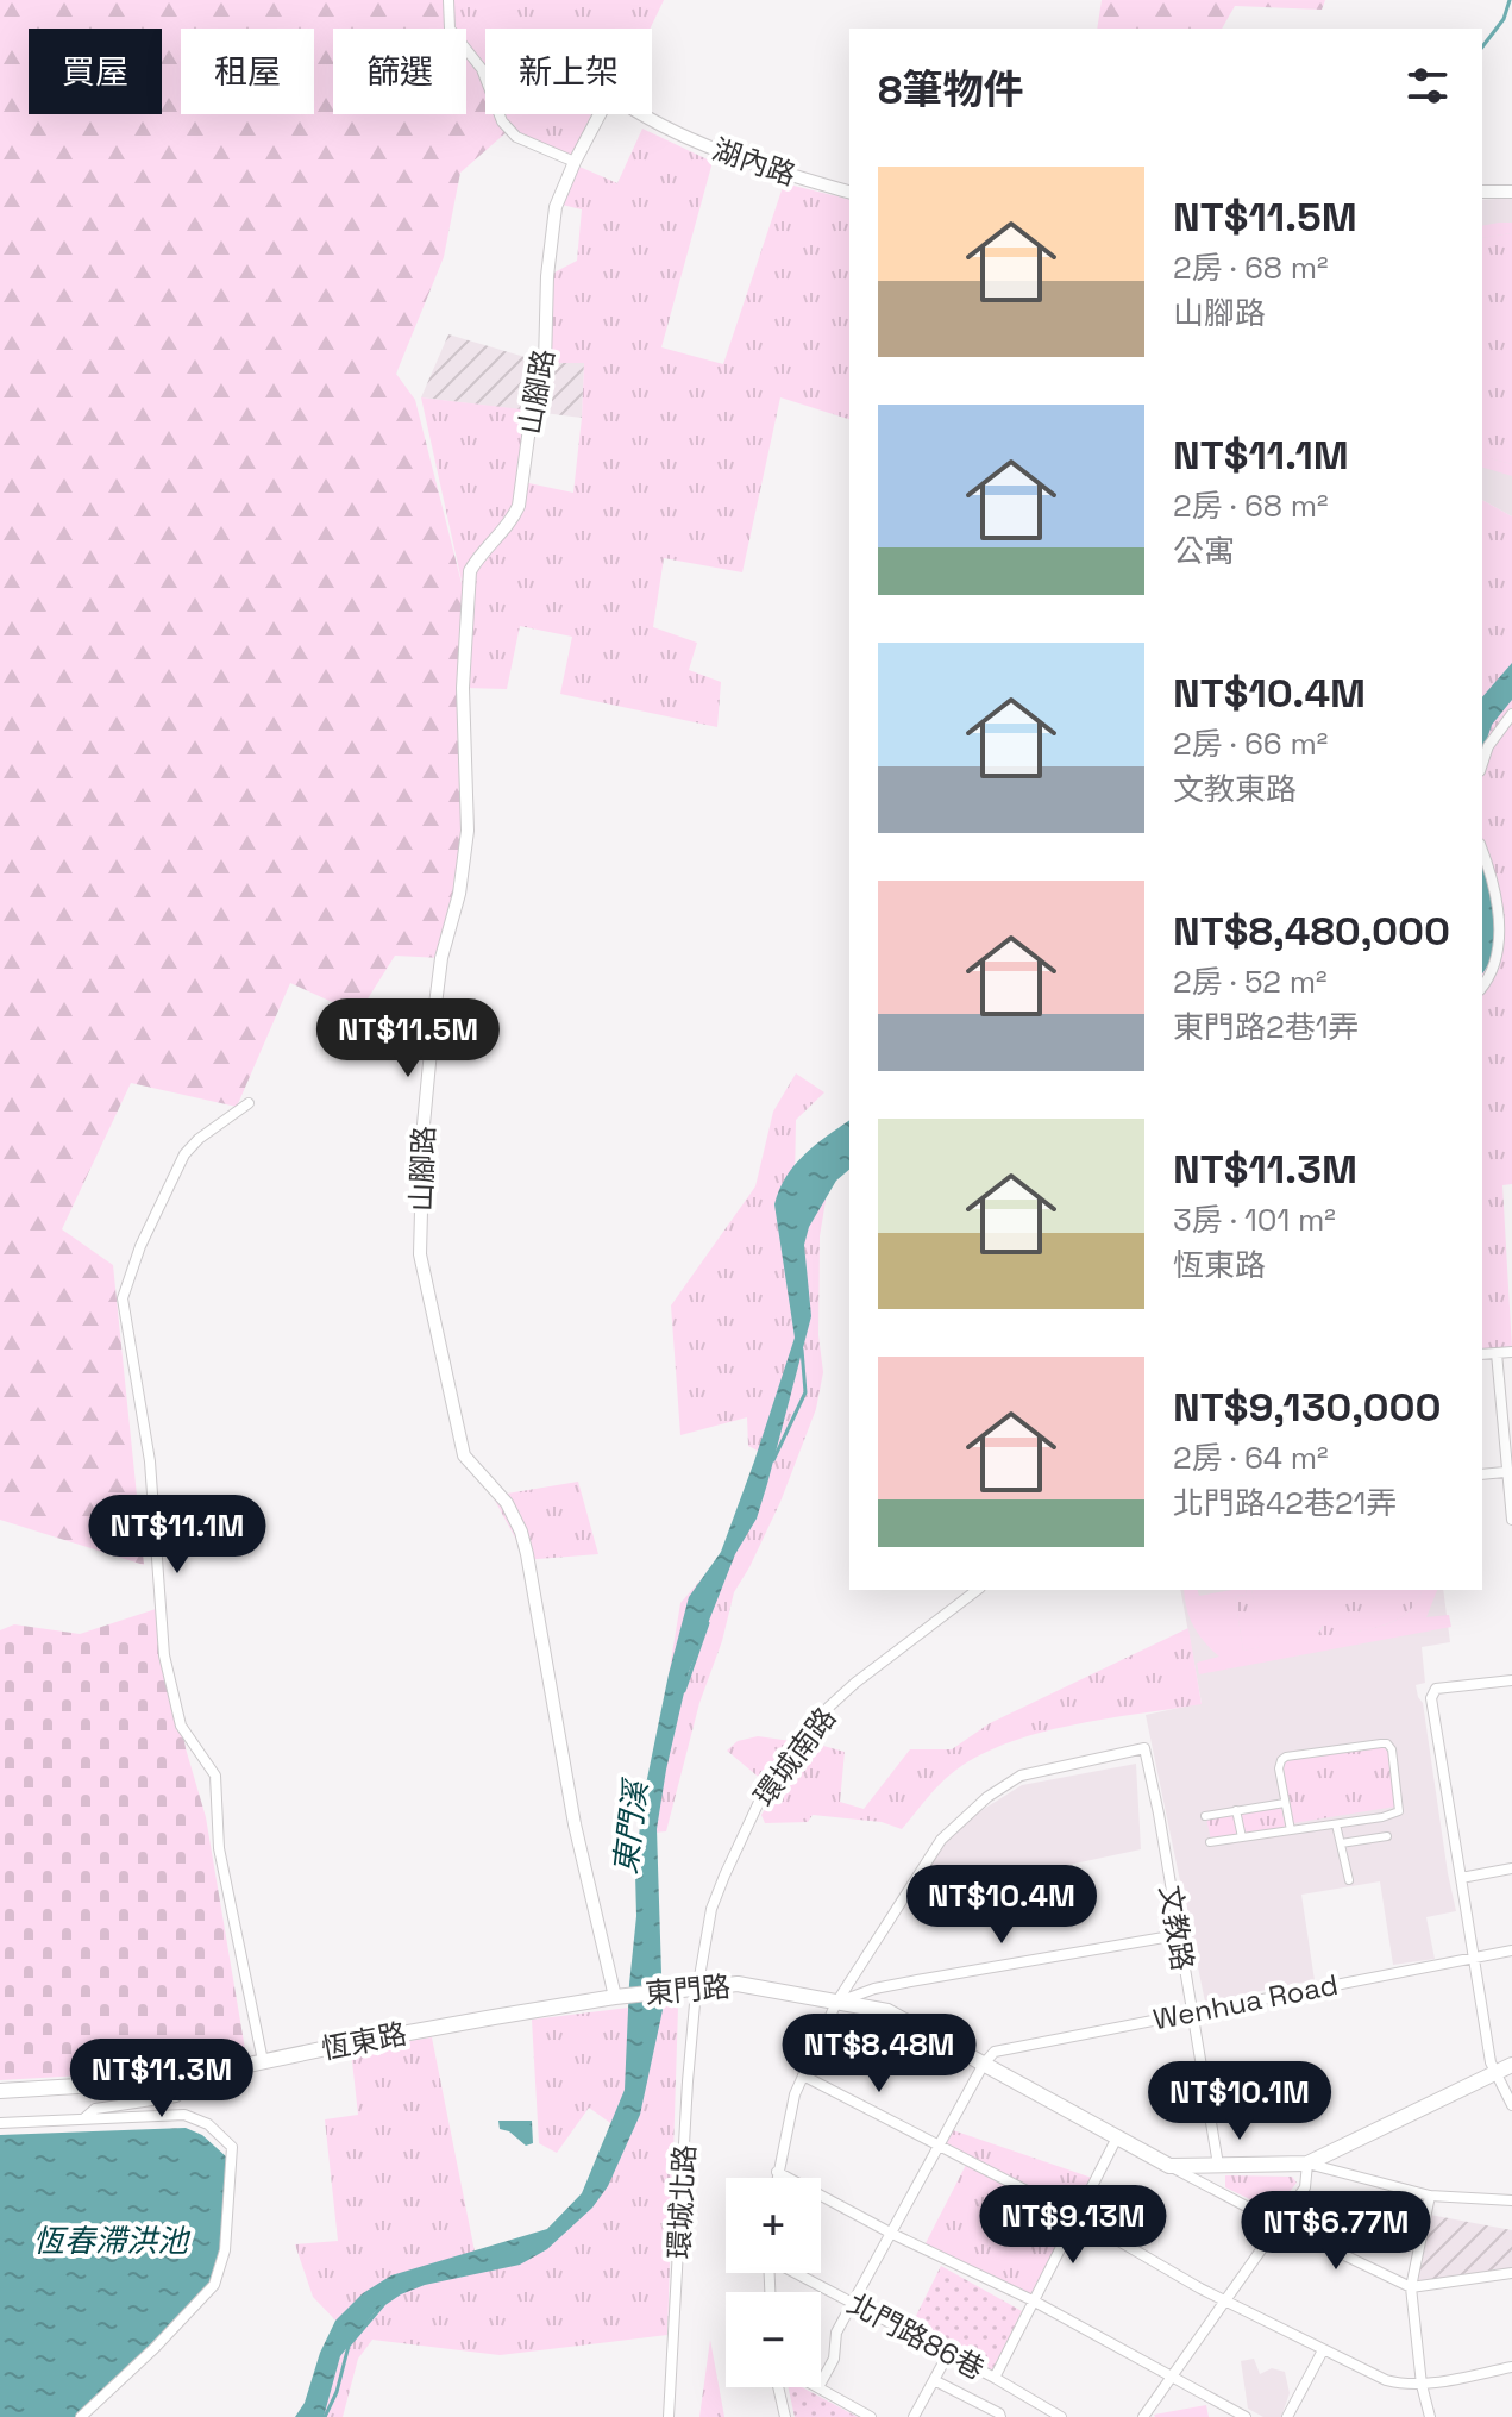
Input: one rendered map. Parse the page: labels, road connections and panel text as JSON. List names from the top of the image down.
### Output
{
  "streets": {
    "main road": ["東門路", "恆東路"],
    "street": [
      "湖內路",
      "山腳路",
      "環城南路",
      "文教路",
      "Wenhua Road",
      "環城北路",
      "北門路86巷"
    ]
  },
  "crossings": [
    ["山腳路", "東門路"],
    ["山腳路", "恆東路"],
    ["環城南路", "東門路"],
    ["環城南路", "環城北路"],
    ["文教路", "東門路"],
    ["文教路", "Wenhua Road"],
    ["東門路", "Wenhua Road"],
    ["東門路", "恆東路"],
    ["東門路", "環城北路"]
  ],
  "water": ["東門溪", "恆春滯洪池"],
  "page": {
    "chip": [
      "買屋",
      "租屋",
      "篩選",
      "新上架"
    ],
    "heading": "8筆物件",
    "list": [
      {
        "name": "NT$11.5M",
        "note": "2房 · 68 m² · 山腳路"
      },
      {
        "name": "NT$11.1M",
        "note": "2房 · 68 m² · 公寓"
      },
      {
        "name": "NT$10.4M",
        "note": "2房 · 66 m² · 文教東路"
      },
      {
        "name": "NT$8,480,000",
        "note": "2房 · 52 m² · 東門路2巷1弄"
      },
      {
        "name": "NT$11.3M",
        "note": "3房 · 101 m² · 恆東路"
      },
      {
        "name": "NT$9,130,000",
        "note": "2房 · 64 m² · 北門路42巷21弄"
      }
    ],
    "price": [
      "NT$11.5M",
      "NT$11.1M",
      "NT$10.4M",
      "NT$8.48M",
      "NT$11.3M",
      "NT$10.1M",
      "NT$9.13M",
      "NT$6.77M"
    ],
    "map_buttons": ["+", "−"]
  }
}
